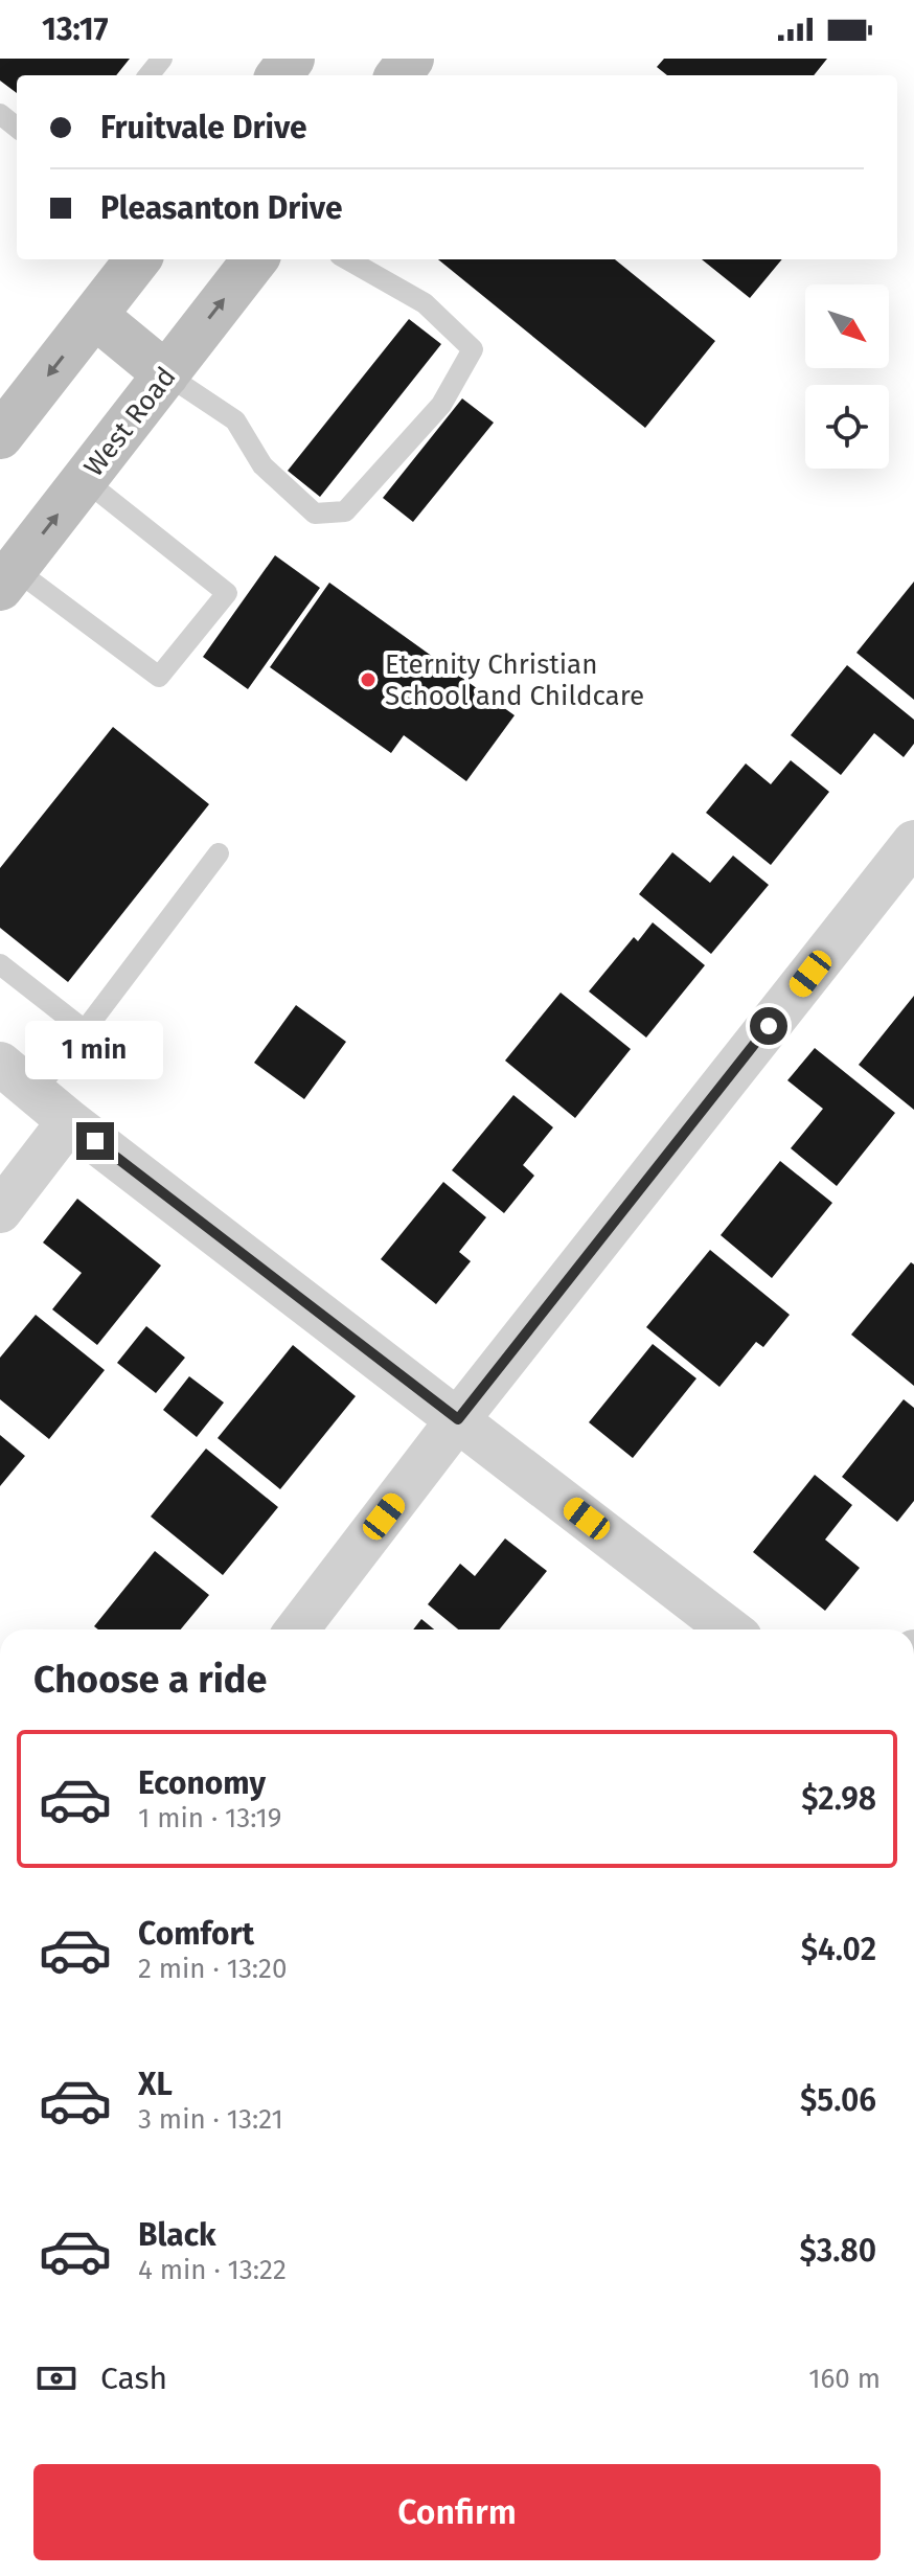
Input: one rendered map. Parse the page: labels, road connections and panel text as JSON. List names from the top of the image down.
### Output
{
  "streets": {
    "main road": ["West Road"]
  },
  "places": ["Eternity Christian School and Childcare"],
  "north": "bottom right",
  "page": {
    "status": "13:17",
    "banner": ["Fruitvale Drive", "Pleasanton Drive"],
    "bubble": "1 min",
    "heading": "Choose a ride",
    "list": [
      {
        "name": "Economy",
        "note": "1 min · 13:19",
        "value": "$2.98"
      },
      {
        "name": "Comfort",
        "note": "2 min · 13:20",
        "value": "$4.02"
      },
      {
        "name": "XL",
        "note": "3 min · 13:21",
        "value": "$5.06"
      },
      {
        "name": "Black",
        "note": "4 min · 13:22",
        "value": "$3.80"
      }
    ],
    "pay": ["Cash", "160 m"],
    "buttons": "Confirm"
  }
}
